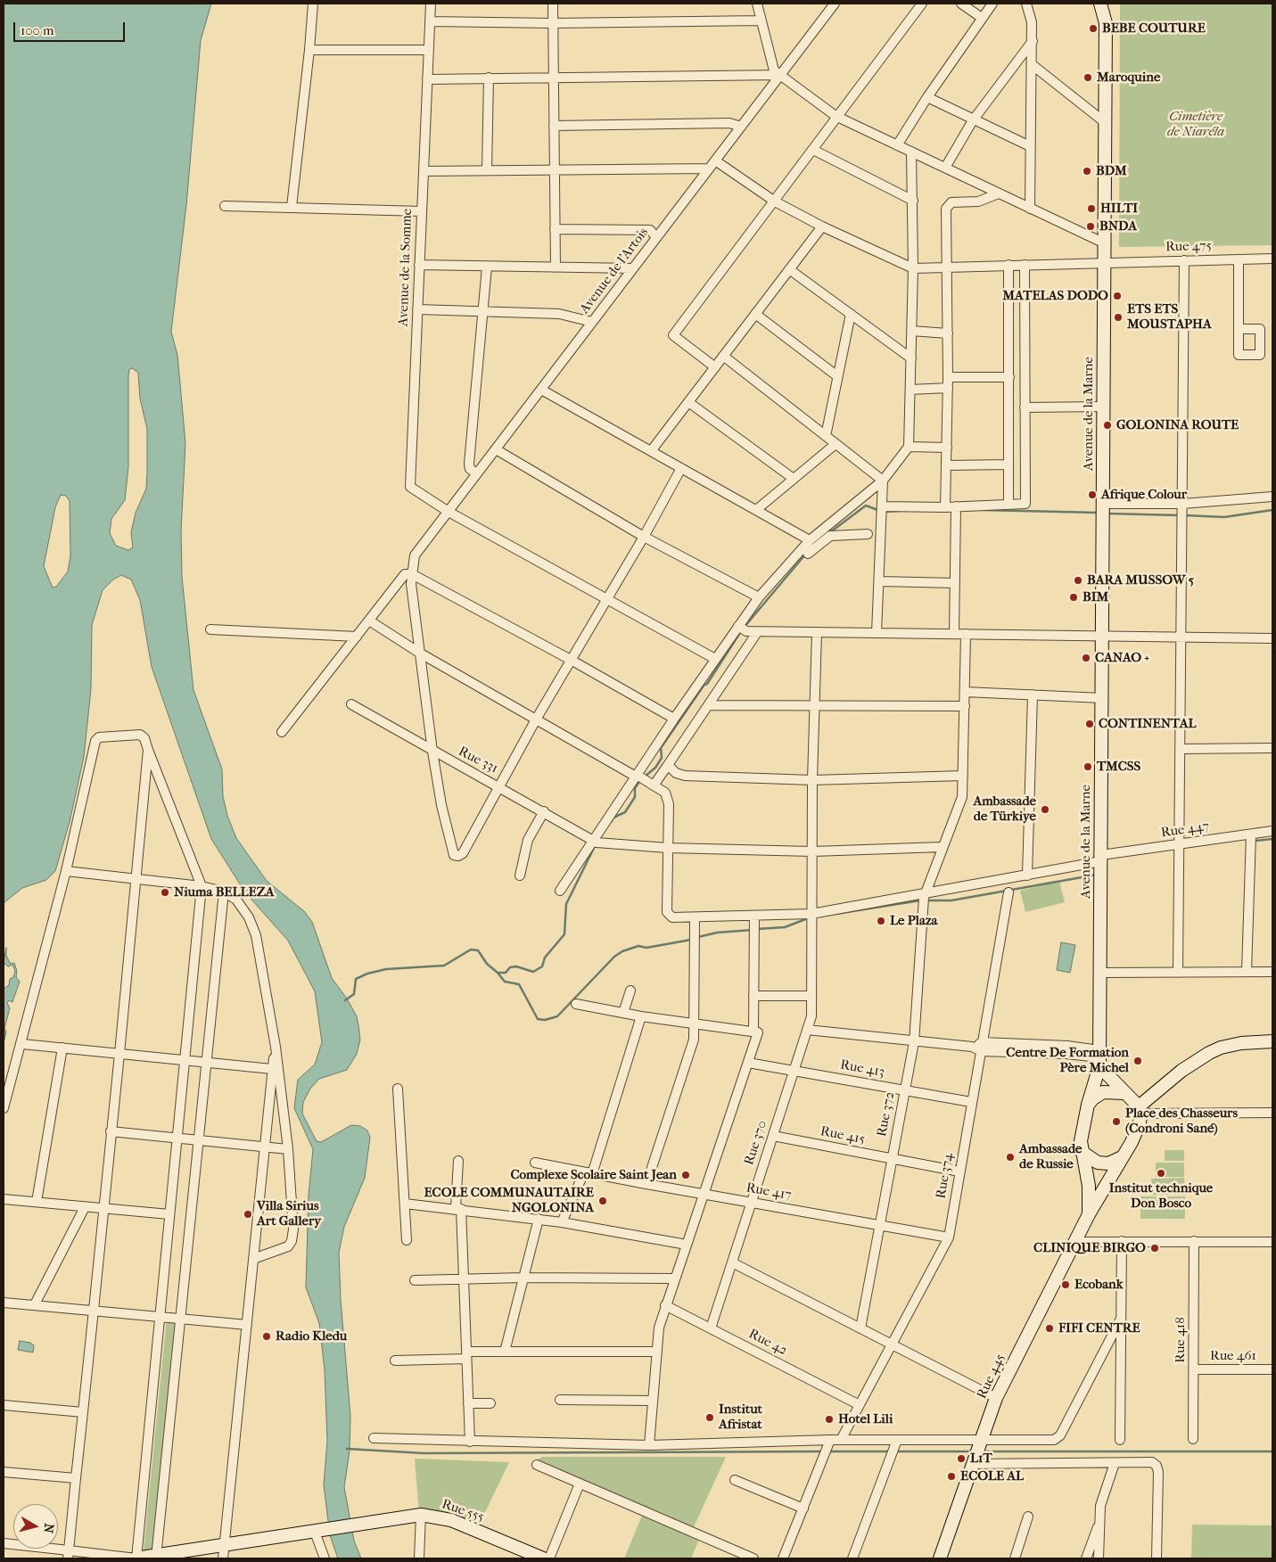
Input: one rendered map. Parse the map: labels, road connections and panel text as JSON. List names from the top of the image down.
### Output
{
  "streets": {
    "street": [
      "Rue 475",
      "Avenue de la Somme",
      "Avenue de l'Artois",
      "Avenue de la Marne",
      "Rue 331",
      "Rue 447",
      "Rue 413",
      "Rue 372",
      "Rue 415",
      "Rue 370",
      "Rue 374",
      "Rue 417",
      "Rue 418",
      "Rue 42",
      "Rue 461",
      "Rue 445",
      "Rue 555"
    ]
  },
  "crossings": [
    ["Rue 475", "Avenue de la Marne"],
    ["Avenue de la Somme", "Avenue de l'Artois"],
    ["Avenue de la Marne", "Rue 447"],
    ["Avenue de la Marne", "Rue 445"],
    ["Rue 447", "Rue 372"],
    ["Rue 447", "Rue 370"],
    ["Rue 413", "Rue 372"],
    ["Rue 413", "Rue 370"],
    ["Rue 413", "Rue 374"],
    ["Rue 372", "Rue 415"],
    ["Rue 372", "Rue 417"],
    ["Rue 415", "Rue 370"],
    ["Rue 415", "Rue 374"],
    ["Rue 370", "Rue 417"],
    ["Rue 370", "Rue 42"],
    ["Rue 374", "Rue 417"],
    ["Rue 374", "Rue 42"],
    ["Rue 418", "Rue 461"]
  ],
  "parks": ["Cimetière de Niaréla"],
  "places": [
    "BEBE COUTURE",
    "Maroquine",
    "BDM",
    "HILTI",
    "BNDA",
    "MATELAS DODO",
    "ETS ETS MOUSTAPHA",
    "GOLONINA ROUTE",
    "Afrique Colour",
    "BARA MUSSOW 5",
    "BIM",
    "CANAO +",
    "CONTINENTAL",
    "TMCSS",
    "Ambassade de Türkiye",
    "Niuma BELLEZA",
    "Le Plaza",
    "Centre De Formation Père Michel",
    "Place des Chasseurs (Condroni Sané)",
    "Ambassade de Russie",
    "Institut technique Don Bosco",
    "Complexe Scolaire Saint Jean",
    "ECOLE COMMUNAUTAIRE NGOLONINA",
    "Villa Sirius Art Gallery",
    "CLINIQUE BIRGO",
    "Ecobank",
    "FIFI CENTRE",
    "Radio Kledu",
    "Institut Afristat",
    "Hotel Lili",
    "L1T",
    "ECOLE AL"
  ],
  "scale_bar": "100 m",
  "north": "right"
}
